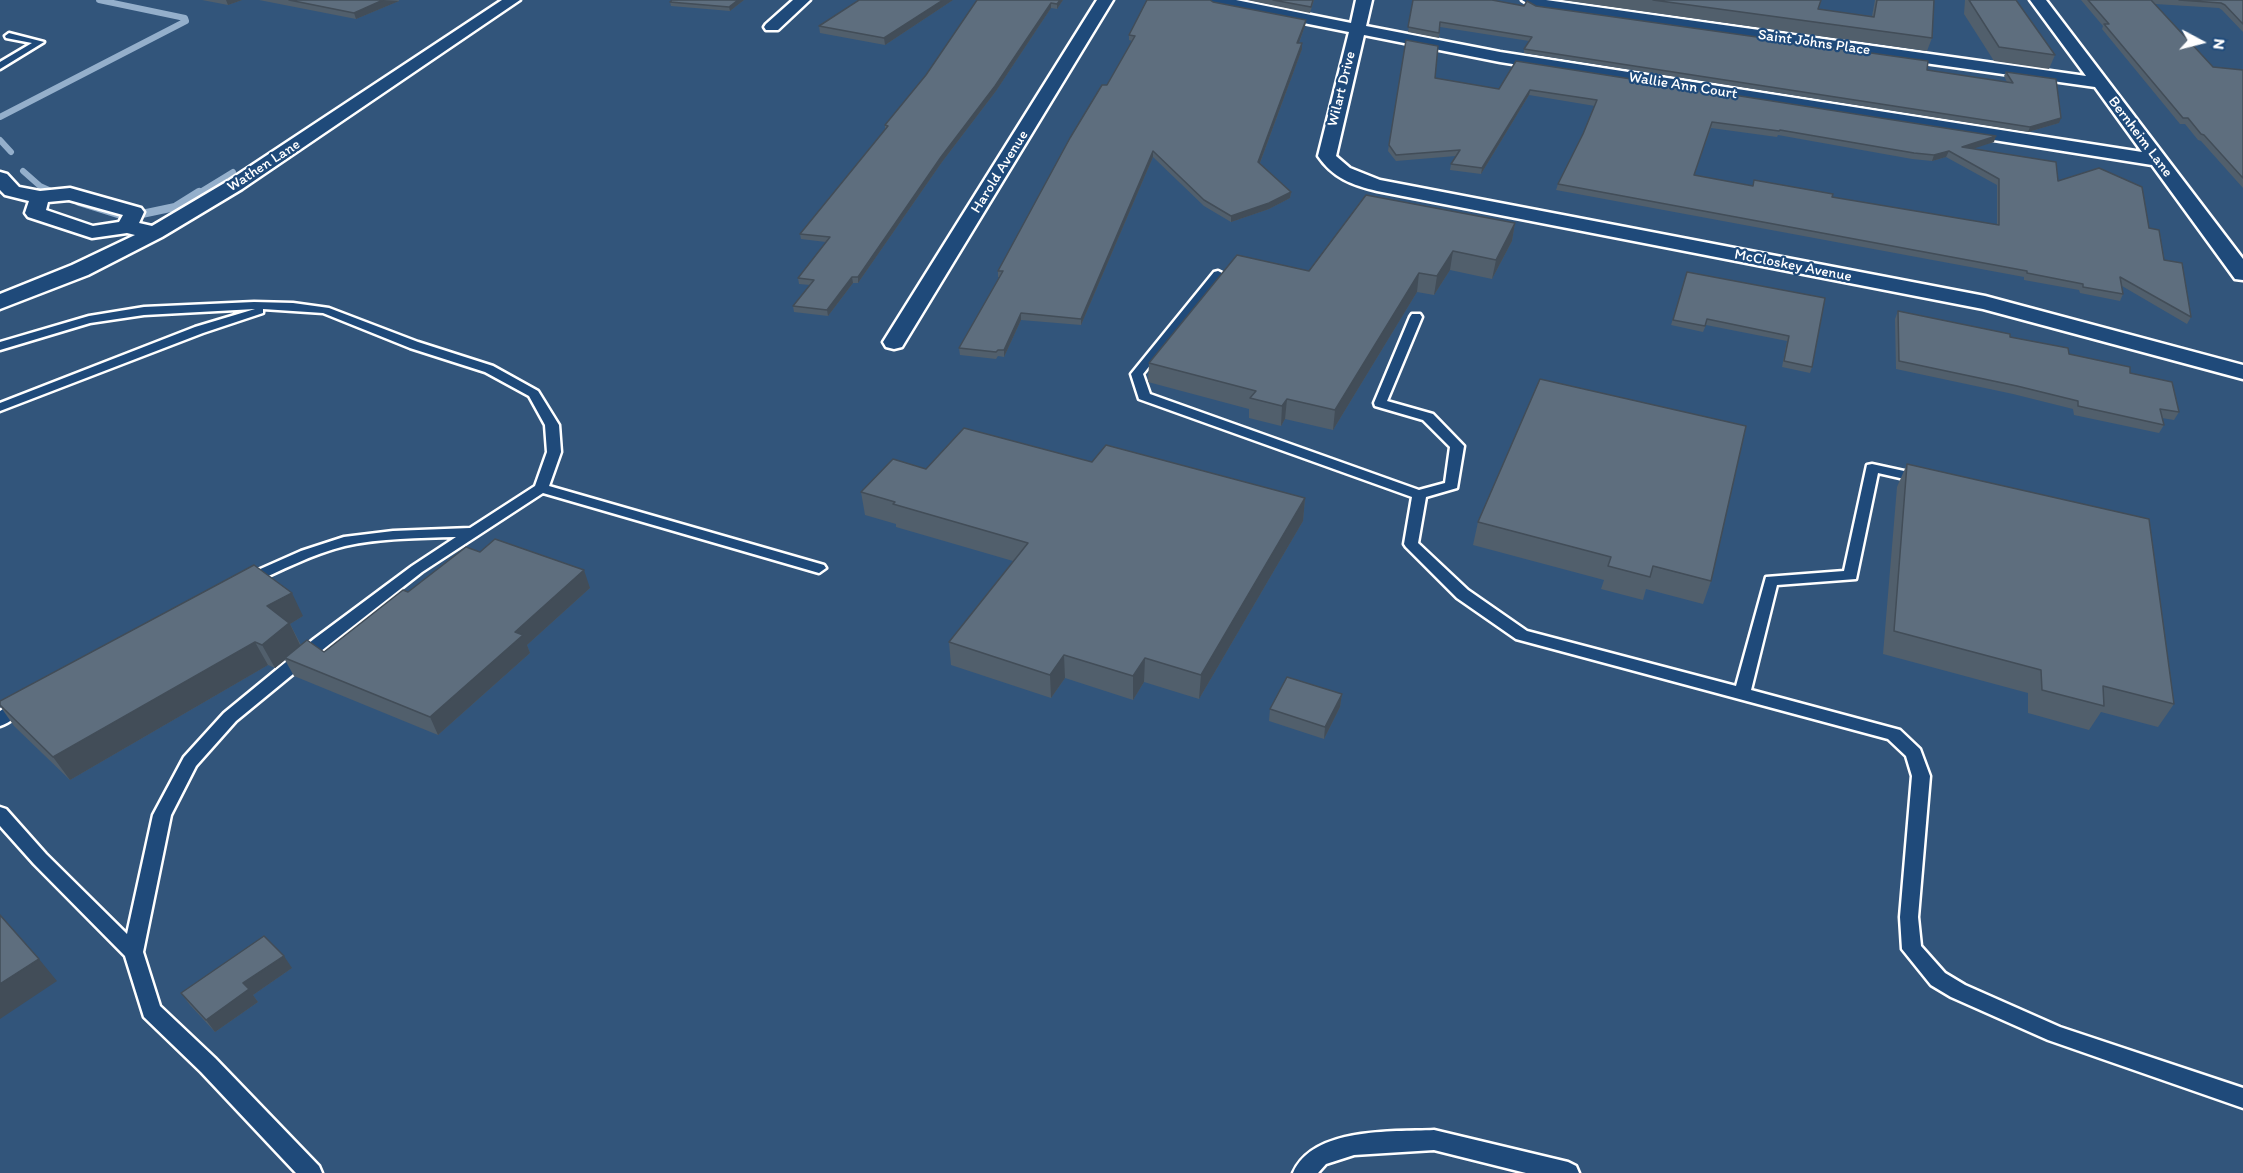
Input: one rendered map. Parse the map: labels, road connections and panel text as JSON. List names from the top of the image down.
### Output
{
  "streets": {
    "street": [
      "Saint Johns Place",
      "Wallie Ann Court",
      "Wilart Drive",
      "Bernheim Lane",
      "Wathen Lane",
      "Harold Avenue",
      "McCloskey Avenue"
    ]
  },
  "crossings": [
    ["Saint Johns Place", "Bernheim Lane"],
    ["Wallie Ann Court", "Wilart Drive"],
    ["Wallie Ann Court", "Bernheim Lane"],
    ["Wilart Drive", "McCloskey Avenue"]
  ],
  "north": "right"
}
